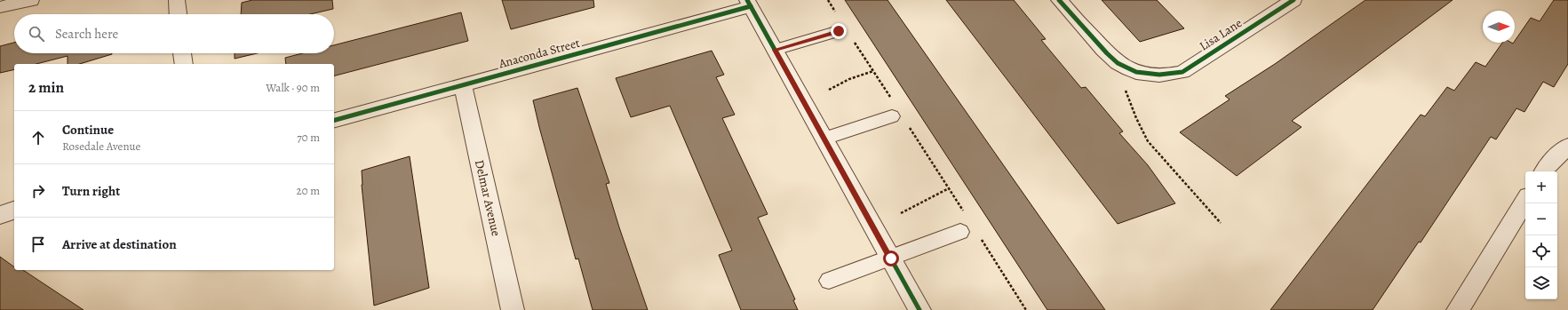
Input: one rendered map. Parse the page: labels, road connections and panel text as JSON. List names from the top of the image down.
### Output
{
  "streets": {
    "street": ["Lisa Lane", "Anaconda Street", "Delmar Avenue"]
  },
  "crossings": [
    ["Anaconda Street", "Delmar Avenue"]
  ],
  "north": "right",
  "page": {
    "search": "Search here",
    "heading": ["2 min", "Walk · 90 m"],
    "list": [
      ["Continue", "Rosedale Avenue", "70 m"],
      ["Turn right", "20 m"],
      "Arrive at destination"
    ],
    "map_buttons": ["+", "−"]
  }
}
